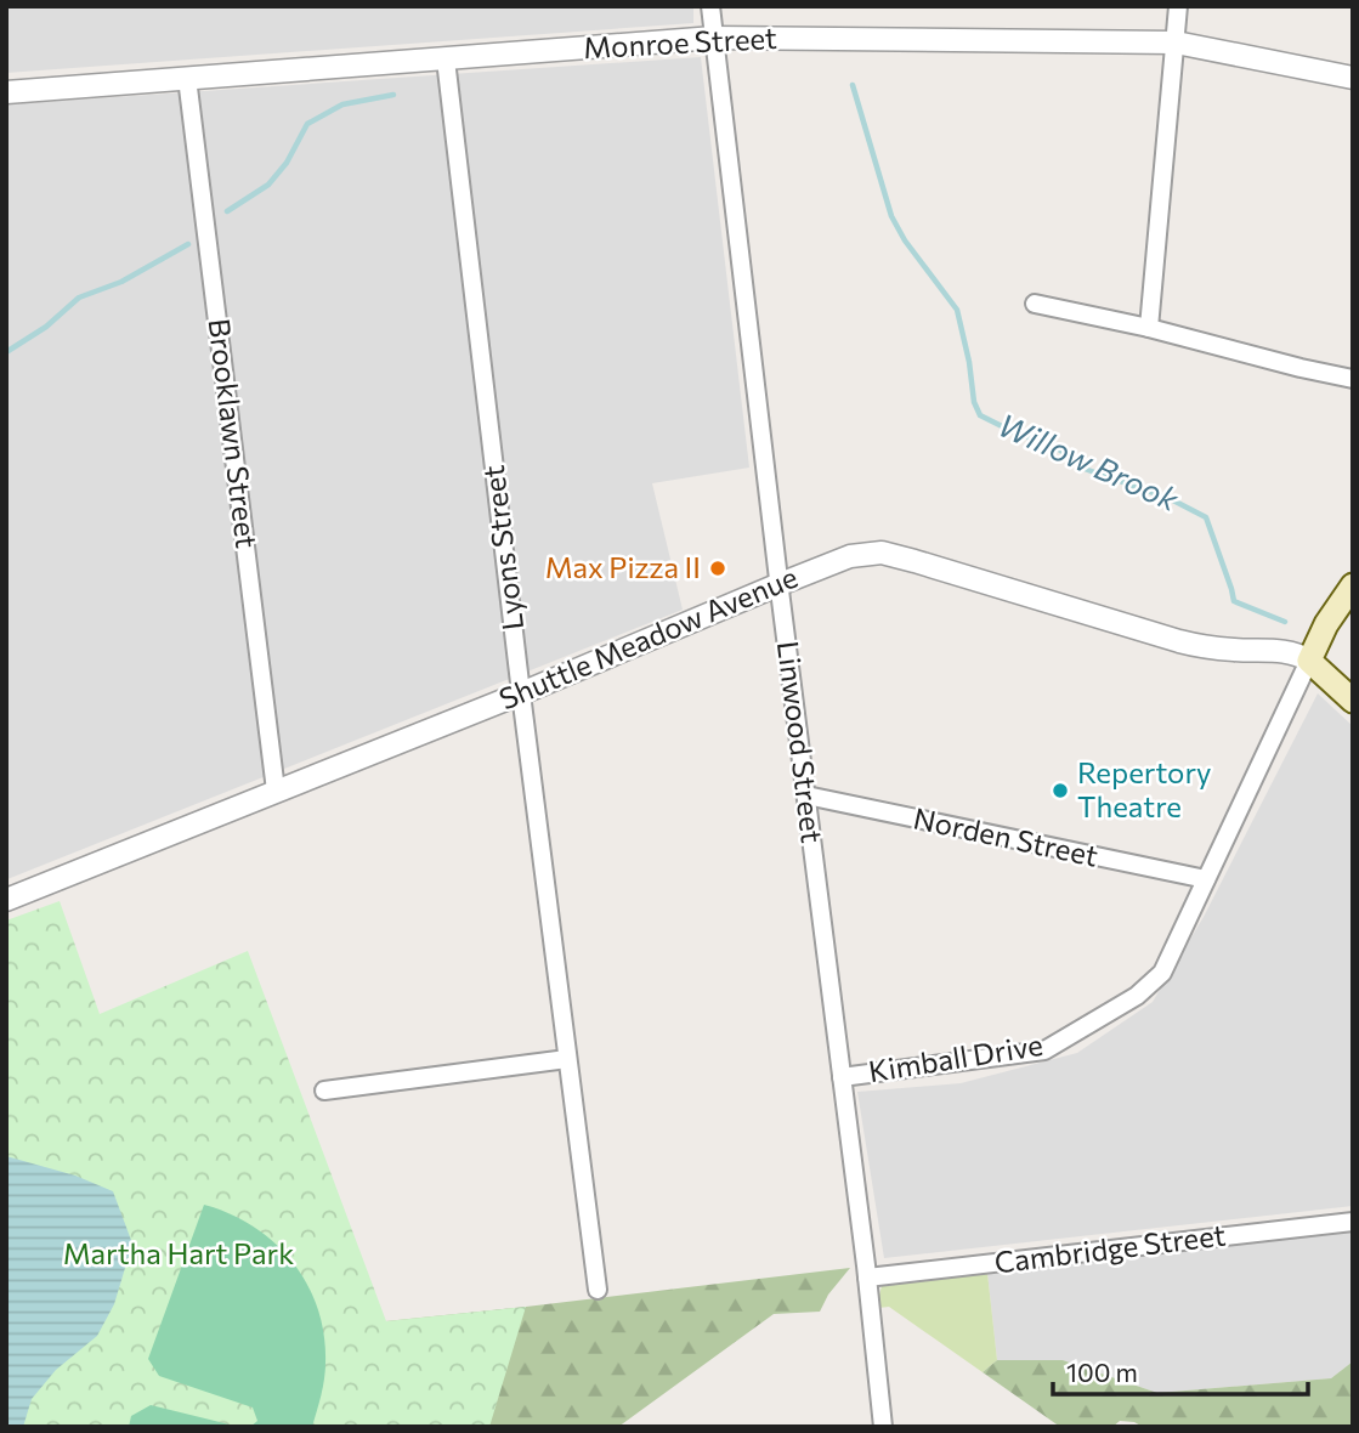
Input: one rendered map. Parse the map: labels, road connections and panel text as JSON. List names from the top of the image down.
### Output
{
  "streets": {
    "street": [
      "Monroe Street",
      "Brooklawn Street",
      "Lyons Street",
      "Shuttle Meadow Avenue",
      "Linwood Street",
      "Norden Street",
      "Kimball Drive",
      "Cambridge Street"
    ]
  },
  "crossings": [
    ["Monroe Street", "Brooklawn Street"],
    ["Monroe Street", "Lyons Street"],
    ["Monroe Street", "Linwood Street"],
    ["Brooklawn Street", "Shuttle Meadow Avenue"],
    ["Lyons Street", "Shuttle Meadow Avenue"],
    ["Shuttle Meadow Avenue", "Linwood Street"],
    ["Shuttle Meadow Avenue", "Kimball Drive"],
    ["Linwood Street", "Norden Street"],
    ["Linwood Street", "Kimball Drive"],
    ["Linwood Street", "Cambridge Street"],
    ["Norden Street", "Kimball Drive"]
  ],
  "water": ["Willow Brook"],
  "parks": ["Martha Hart Park"],
  "places": ["Max Pizza II", "Repertory Theatre"],
  "scale_bar": "100 m"
}
